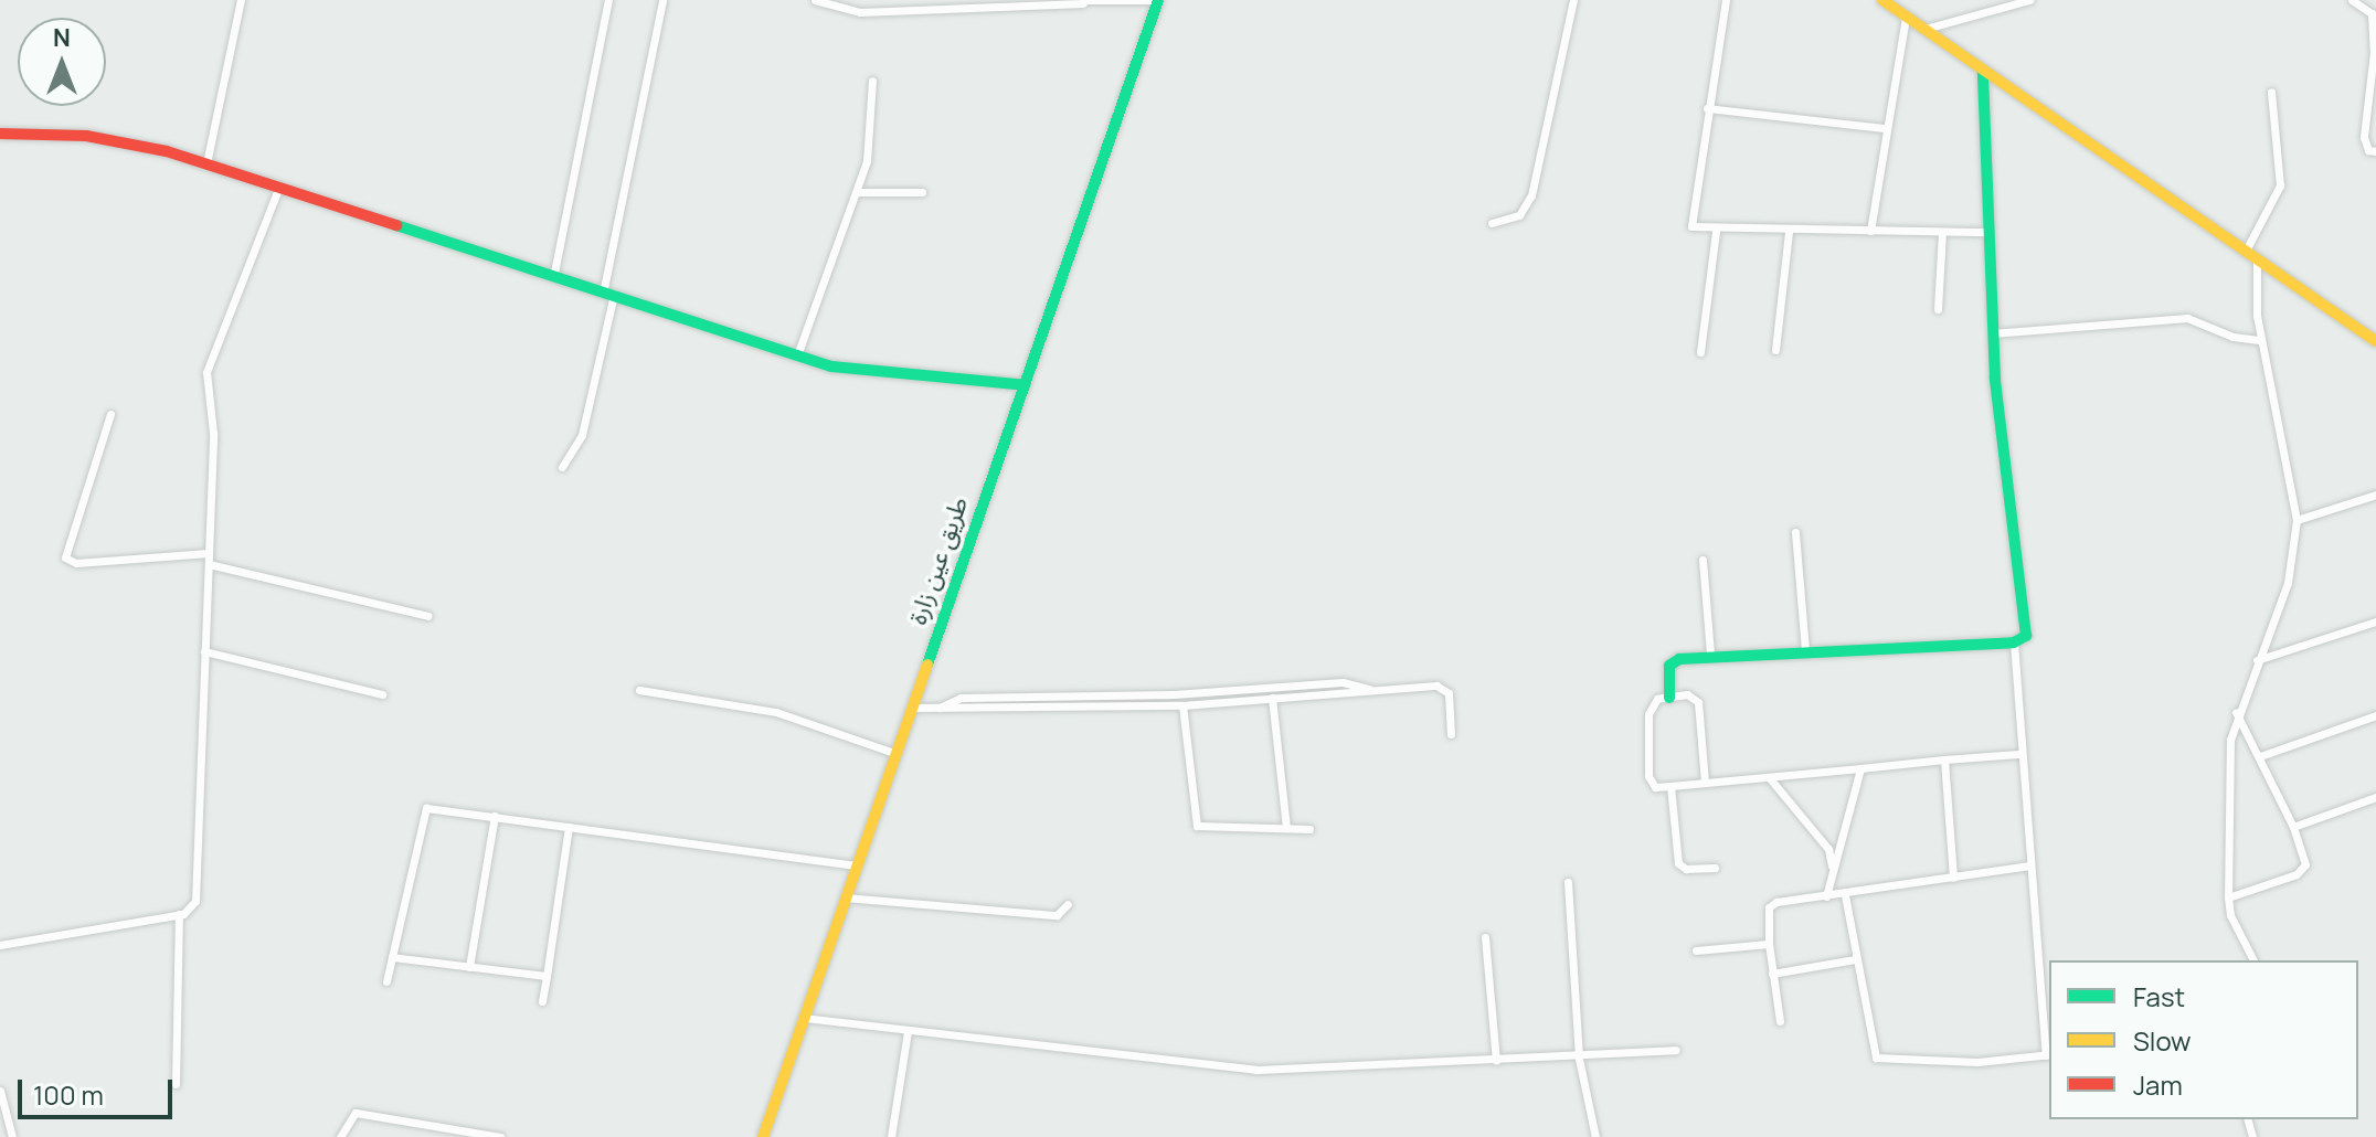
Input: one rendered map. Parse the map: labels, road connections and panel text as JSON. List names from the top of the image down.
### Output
{
  "streets": {
    "main road": ["طريق عين زارة"]
  },
  "legend": ["Fast", "Slow", "Jam"],
  "scale_bar": "100 m",
  "north": "top"
}
